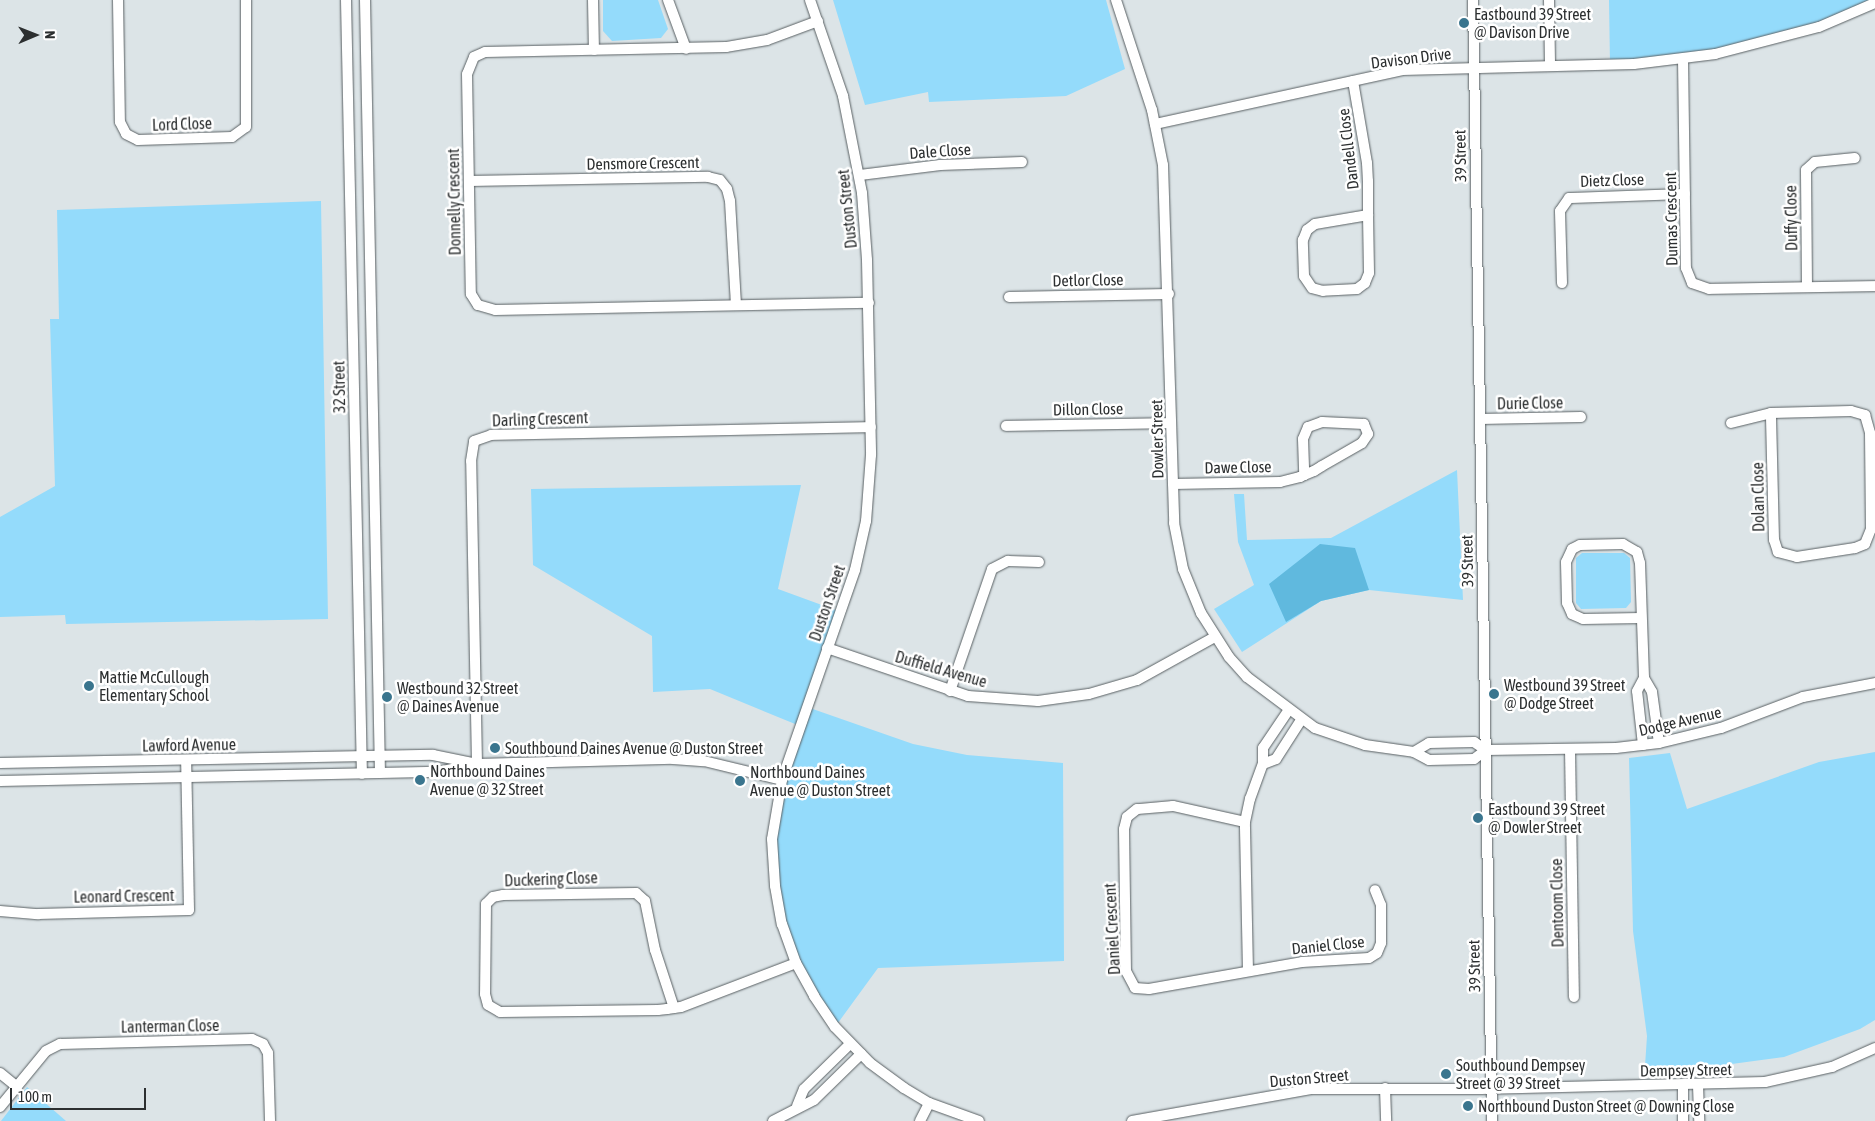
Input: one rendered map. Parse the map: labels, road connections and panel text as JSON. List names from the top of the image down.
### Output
{
  "streets": {
    "street": [
      "Davison Drive",
      "Lord Close",
      "Dandell Close",
      "Dale Close",
      "39 Street",
      "Densmore Crescent",
      "Dietz Close",
      "Donnelly Crescent",
      "Duston Street",
      "Duffy Close",
      "Dumas Crescent",
      "Detlor Close",
      "32 Street",
      "Durie Close",
      "Dillon Close",
      "Darling Crescent",
      "Dowler Street",
      "Dawe Close",
      "Dolan Close",
      "Duffield Avenue",
      "Dodge Avenue",
      "Lawford Avenue",
      "Duckering Close",
      "Leonard Crescent",
      "Dentoom Close",
      "Daniel Crescent",
      "Daniel Close",
      "Lanterman Close",
      "Dempsey Street"
    ]
  },
  "crossings": [
    ["Davison Drive", "Dandell Close"],
    ["Davison Drive", "39 Street"],
    ["Davison Drive", "Dumas Crescent"],
    ["Davison Drive", "Dowler Street"],
    ["Dale Close", "Duston Street"],
    ["39 Street", "Duston Street"],
    ["39 Street", "Durie Close"],
    ["39 Street", "Dowler Street"],
    ["39 Street", "Dodge Avenue"],
    ["39 Street", "Dempsey Street"],
    ["Densmore Crescent", "Donnelly Crescent"],
    ["Dietz Close", "Dumas Crescent"],
    ["Donnelly Crescent", "Duston Street"],
    ["Duston Street", "Darling Crescent"],
    ["Duston Street", "Duffield Avenue"],
    ["Duston Street", "Duckering Close"],
    ["Duston Street", "Dempsey Street"],
    ["Duffy Close", "Dumas Crescent"],
    ["Detlor Close", "Dowler Street"],
    ["32 Street", "Lawford Avenue"],
    ["Dillon Close", "Dowler Street"],
    ["Darling Crescent", "Lawford Avenue"],
    ["Dowler Street", "Dawe Close"],
    ["Dowler Street", "Duffield Avenue"],
    ["Dowler Street", "Dodge Avenue"],
    ["Dodge Avenue", "Dentoom Close"],
    ["Lawford Avenue", "Leonard Crescent"],
    ["Daniel Crescent", "Daniel Close"]
  ],
  "places": [
    "Eastbound 39 Street @ Davison Drive",
    "Mattie McCullough Elementary School",
    "Westbound 39 Street @ Dodge Street",
    "Westbound 32 Street @ Daines Avenue",
    "Southbound Daines Avenue @ Duston Street",
    "Northbound Daines Avenue @ 32 Street",
    "Northbound Daines Avenue @ Duston Street",
    "Eastbound 39 Street @ Dowler Street",
    "Southbound Dempsey Street @ 39 Street",
    "Northbound Duston Street @ Downing Close"
  ],
  "scale_bar": "100 m",
  "north": "right"
}
